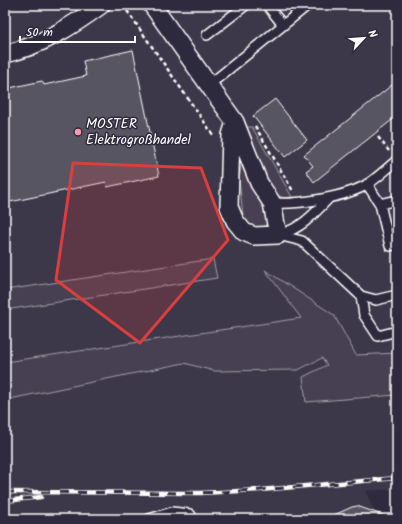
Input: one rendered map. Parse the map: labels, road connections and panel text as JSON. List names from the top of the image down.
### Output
{
  "places": ["MOSTER Elektrogroßhandel"],
  "scale_bar": "50 m",
  "north": "top right"
}
